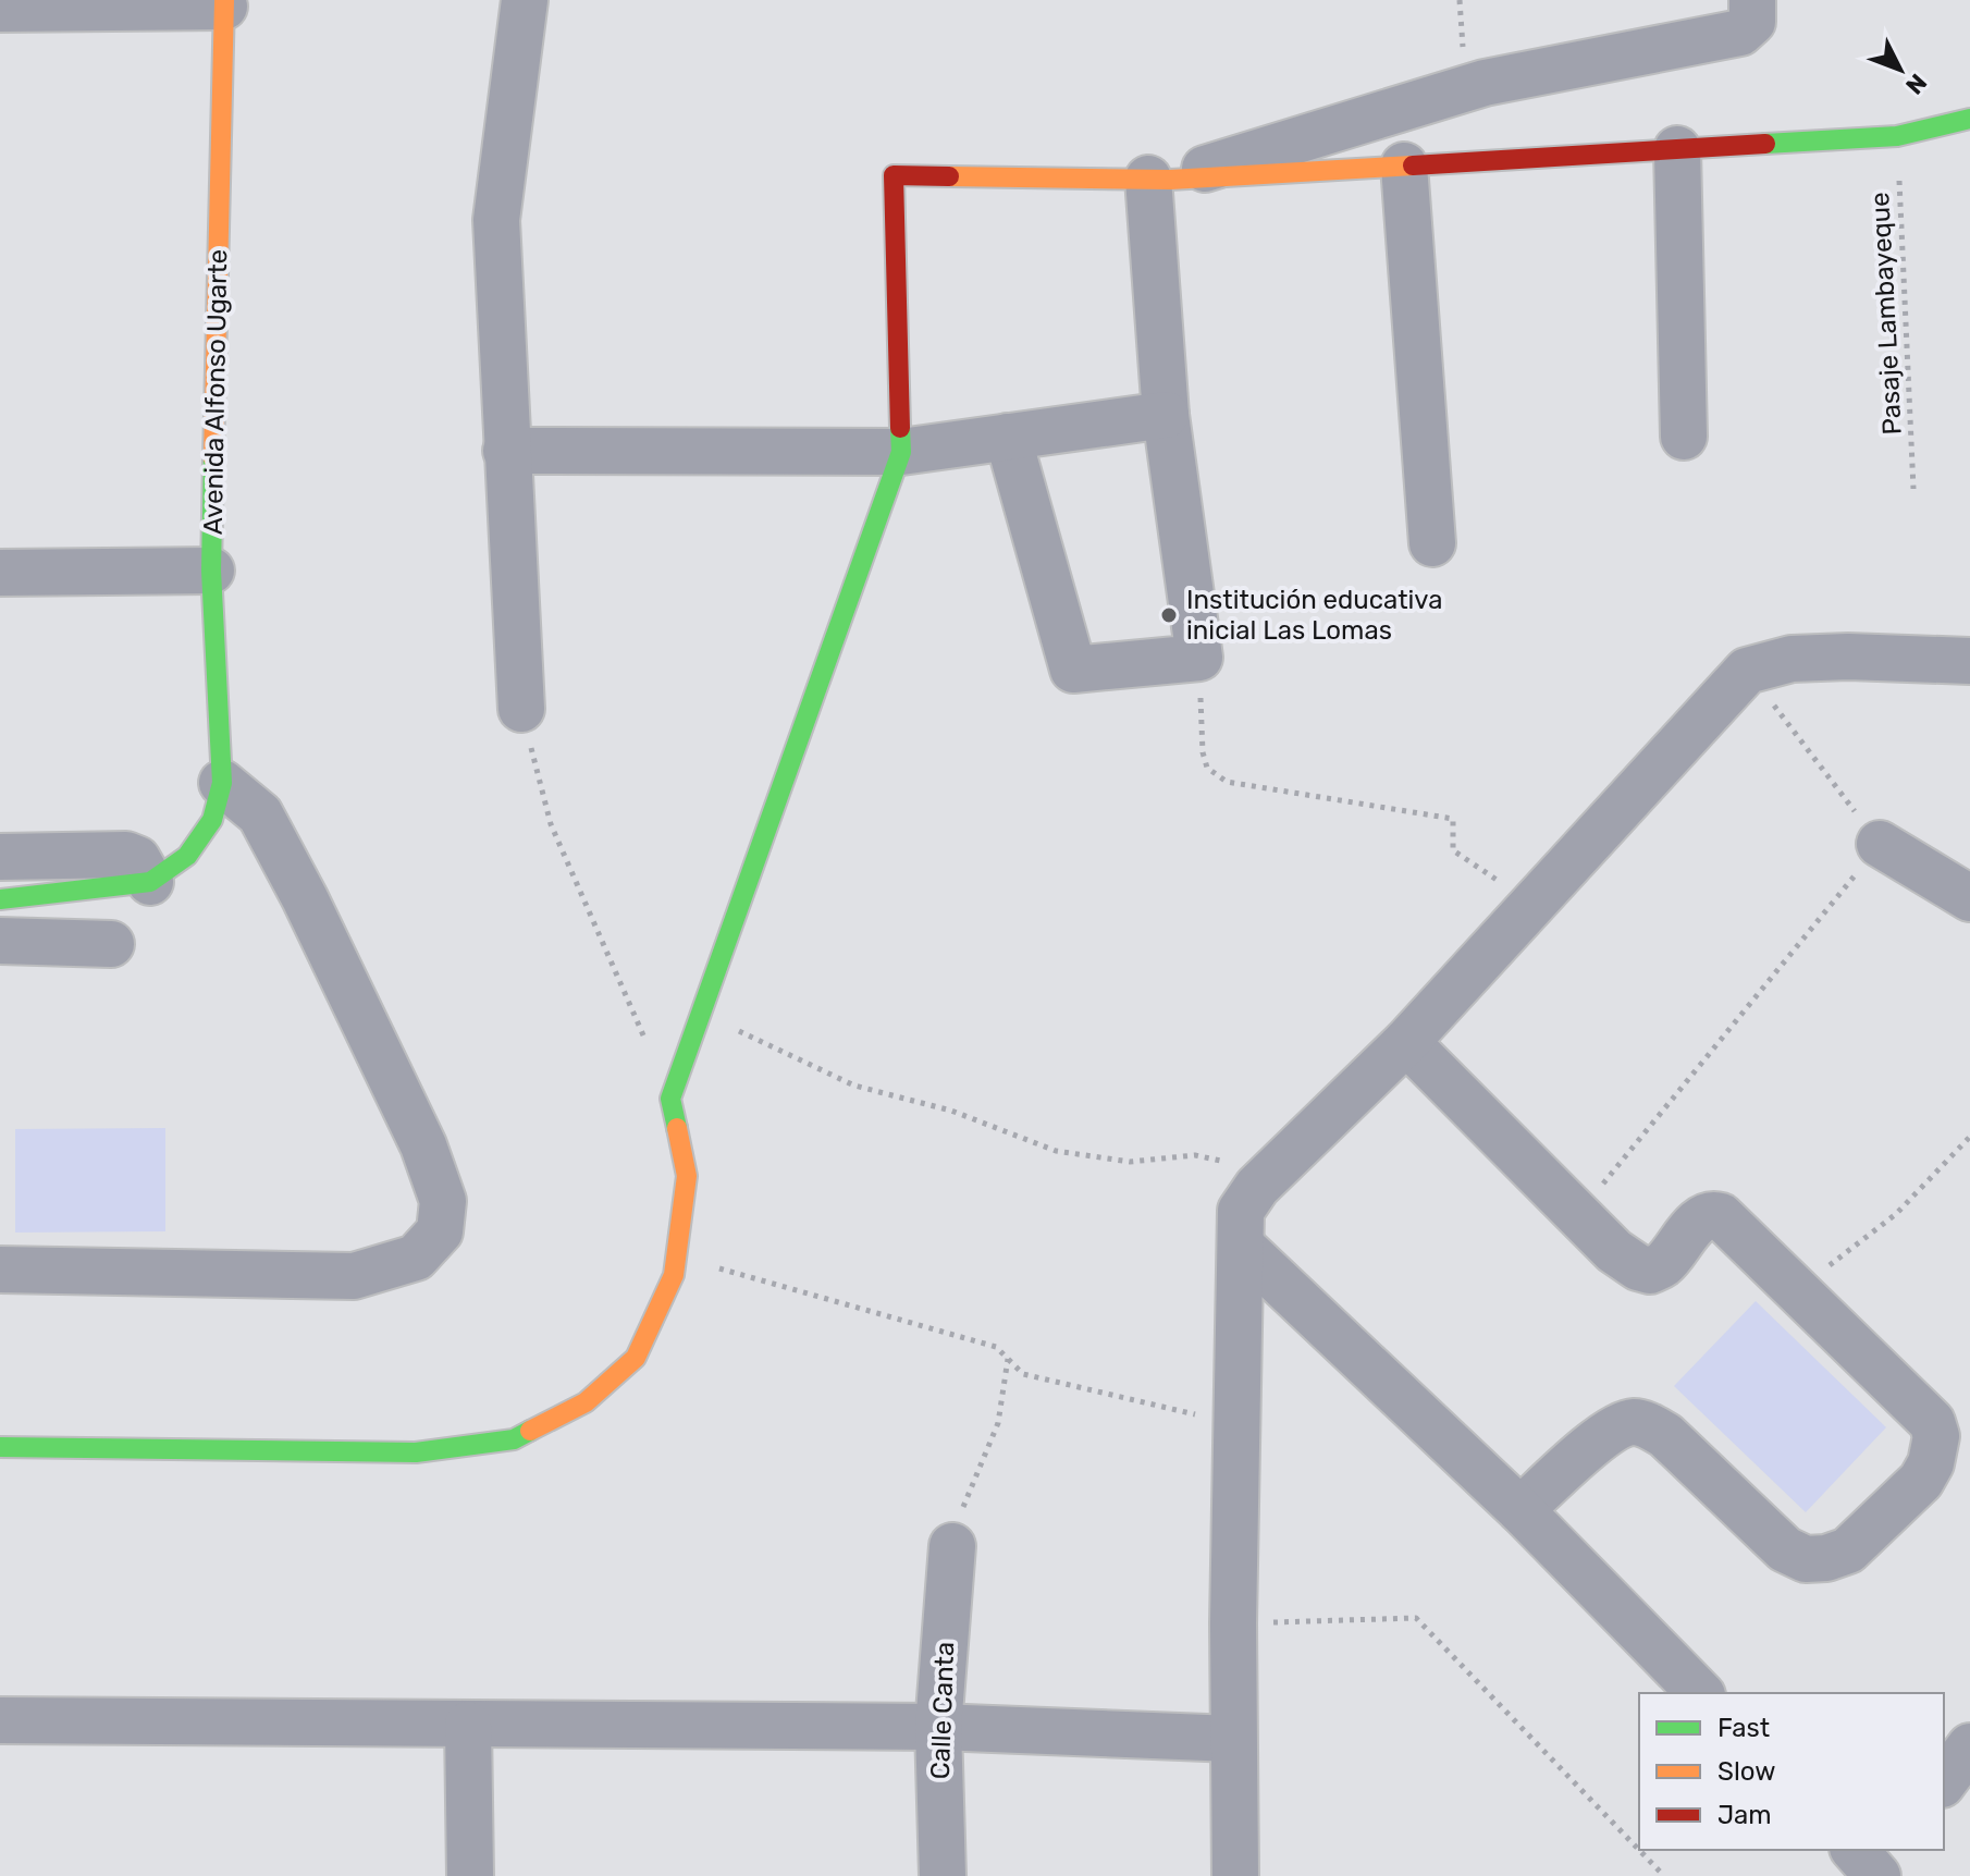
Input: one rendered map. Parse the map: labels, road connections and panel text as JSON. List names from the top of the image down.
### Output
{
  "streets": {
    "street": ["Avenida Alfonso Ugarte", "Calle Canta"],
    "path": ["Pasaje Lambayeque"]
  },
  "places": ["Institución educativa inicial Las Lomas"],
  "legend": ["Fast", "Slow", "Jam"],
  "north": "bottom right"
}
